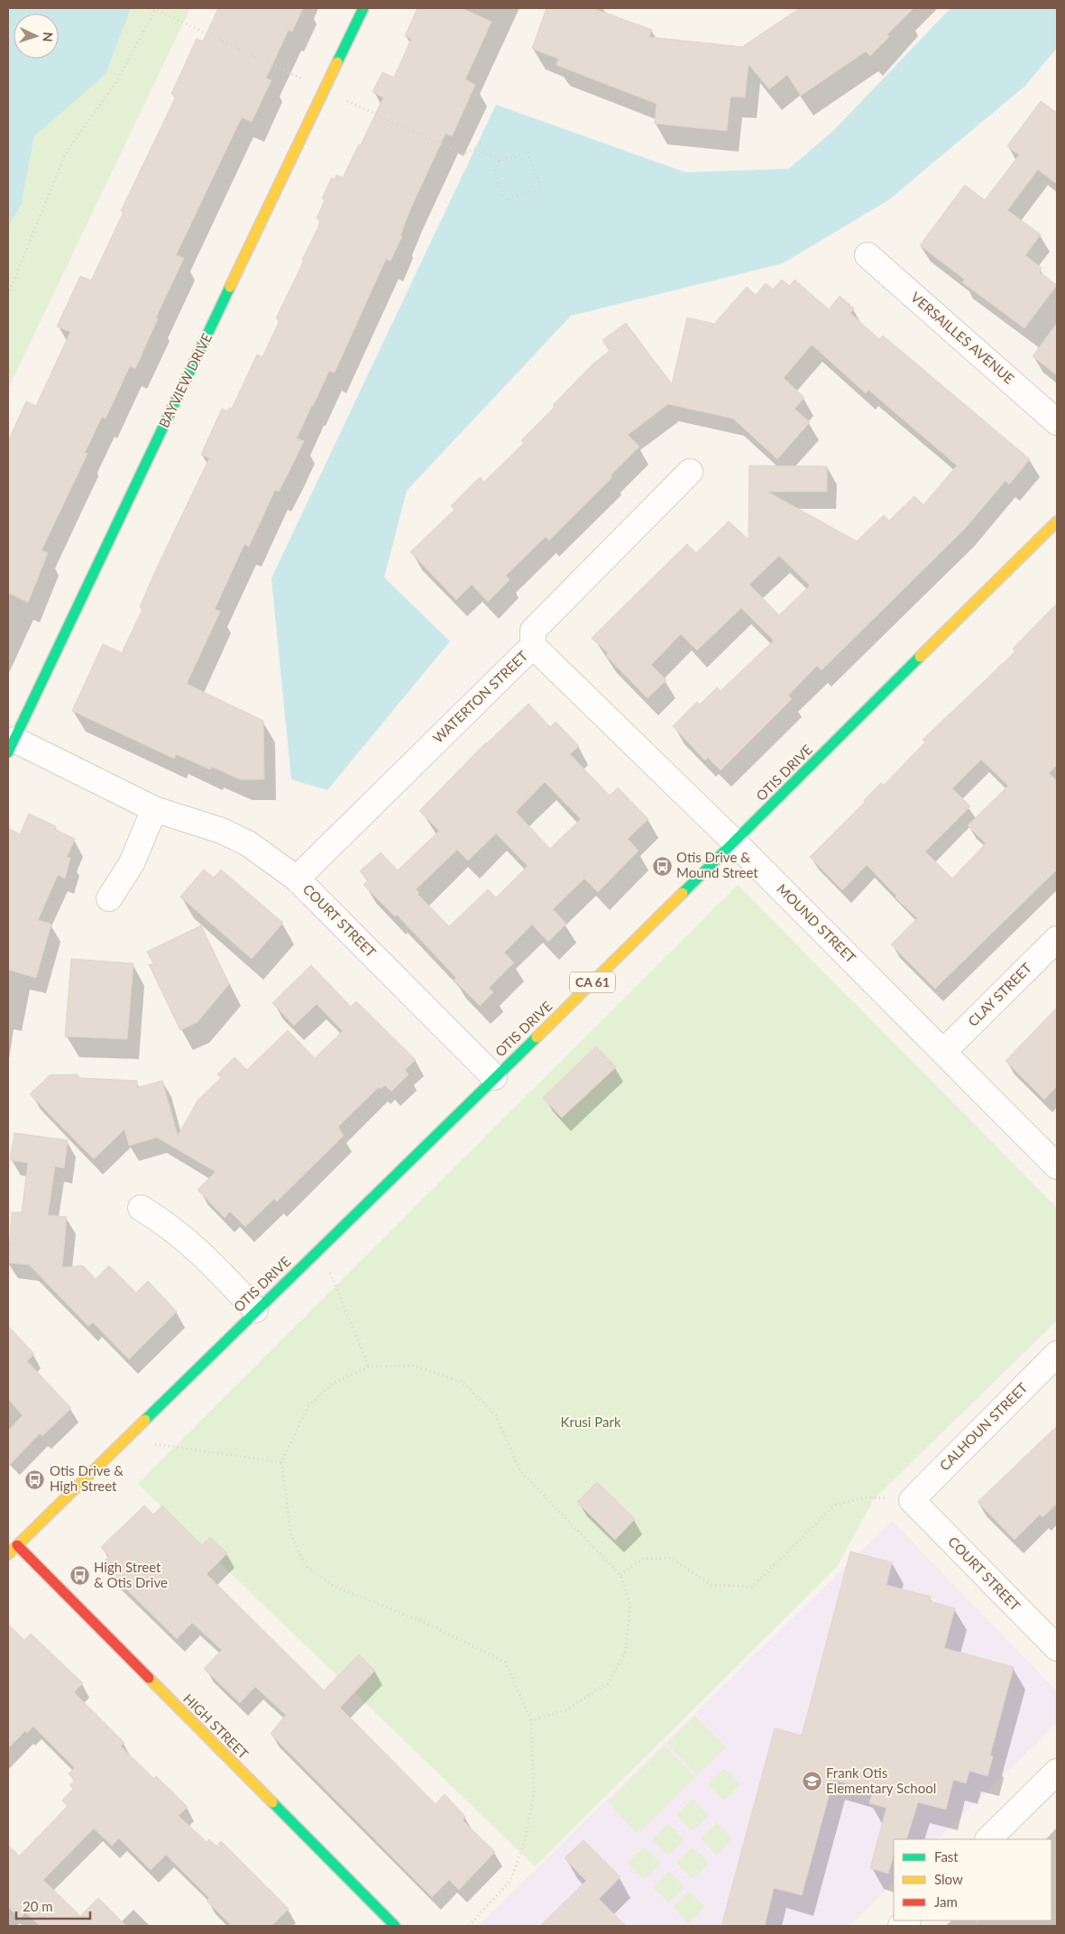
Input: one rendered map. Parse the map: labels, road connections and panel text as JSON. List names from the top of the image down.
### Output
{
  "streets": {
    "main road": [
      "BAYVIEW DRIVE",
      "OTIS DRIVE",
      "CA 61",
      "HIGH STREET"
    ],
    "street": [
      "VERSAILLES AVENUE",
      "WATERTON STREET",
      "COURT STREET",
      "MOUND STREET",
      "CLAY STREET",
      "CALHOUN STREET"
    ]
  },
  "crossings": [
    ["BAYVIEW DRIVE", "COURT STREET"],
    ["WATERTON STREET", "COURT STREET"],
    ["WATERTON STREET", "MOUND STREET"],
    ["OTIS DRIVE", "COURT STREET"],
    ["OTIS DRIVE", "MOUND STREET"],
    ["OTIS DRIVE", "HIGH STREET"],
    ["COURT STREET", "CALHOUN STREET"],
    ["MOUND STREET", "CLAY STREET"]
  ],
  "parks": ["Krusi Park"],
  "places": {
    "bus stop": ["Otis Drive & Mound Street", "Otis Drive & High Street", "High Street & Otis Drive"],
    "school or university": ["Frank Otis Elementary School"]
  },
  "legend": ["Fast", "Slow", "Jam"],
  "scale_bar": "20 m",
  "north": "right"
}
